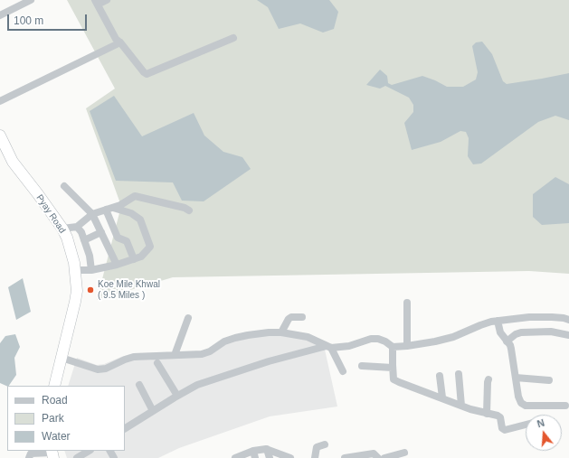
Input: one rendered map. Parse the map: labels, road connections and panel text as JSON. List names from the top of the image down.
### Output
{
  "streets": {
    "highway": ["Pyay Road"]
  },
  "places": ["Koe Mile Khwal ( 9.5 Miles )"],
  "legend": ["Road", "Park", "Water"],
  "scale_bar": "100 m",
  "north": "top"
}
